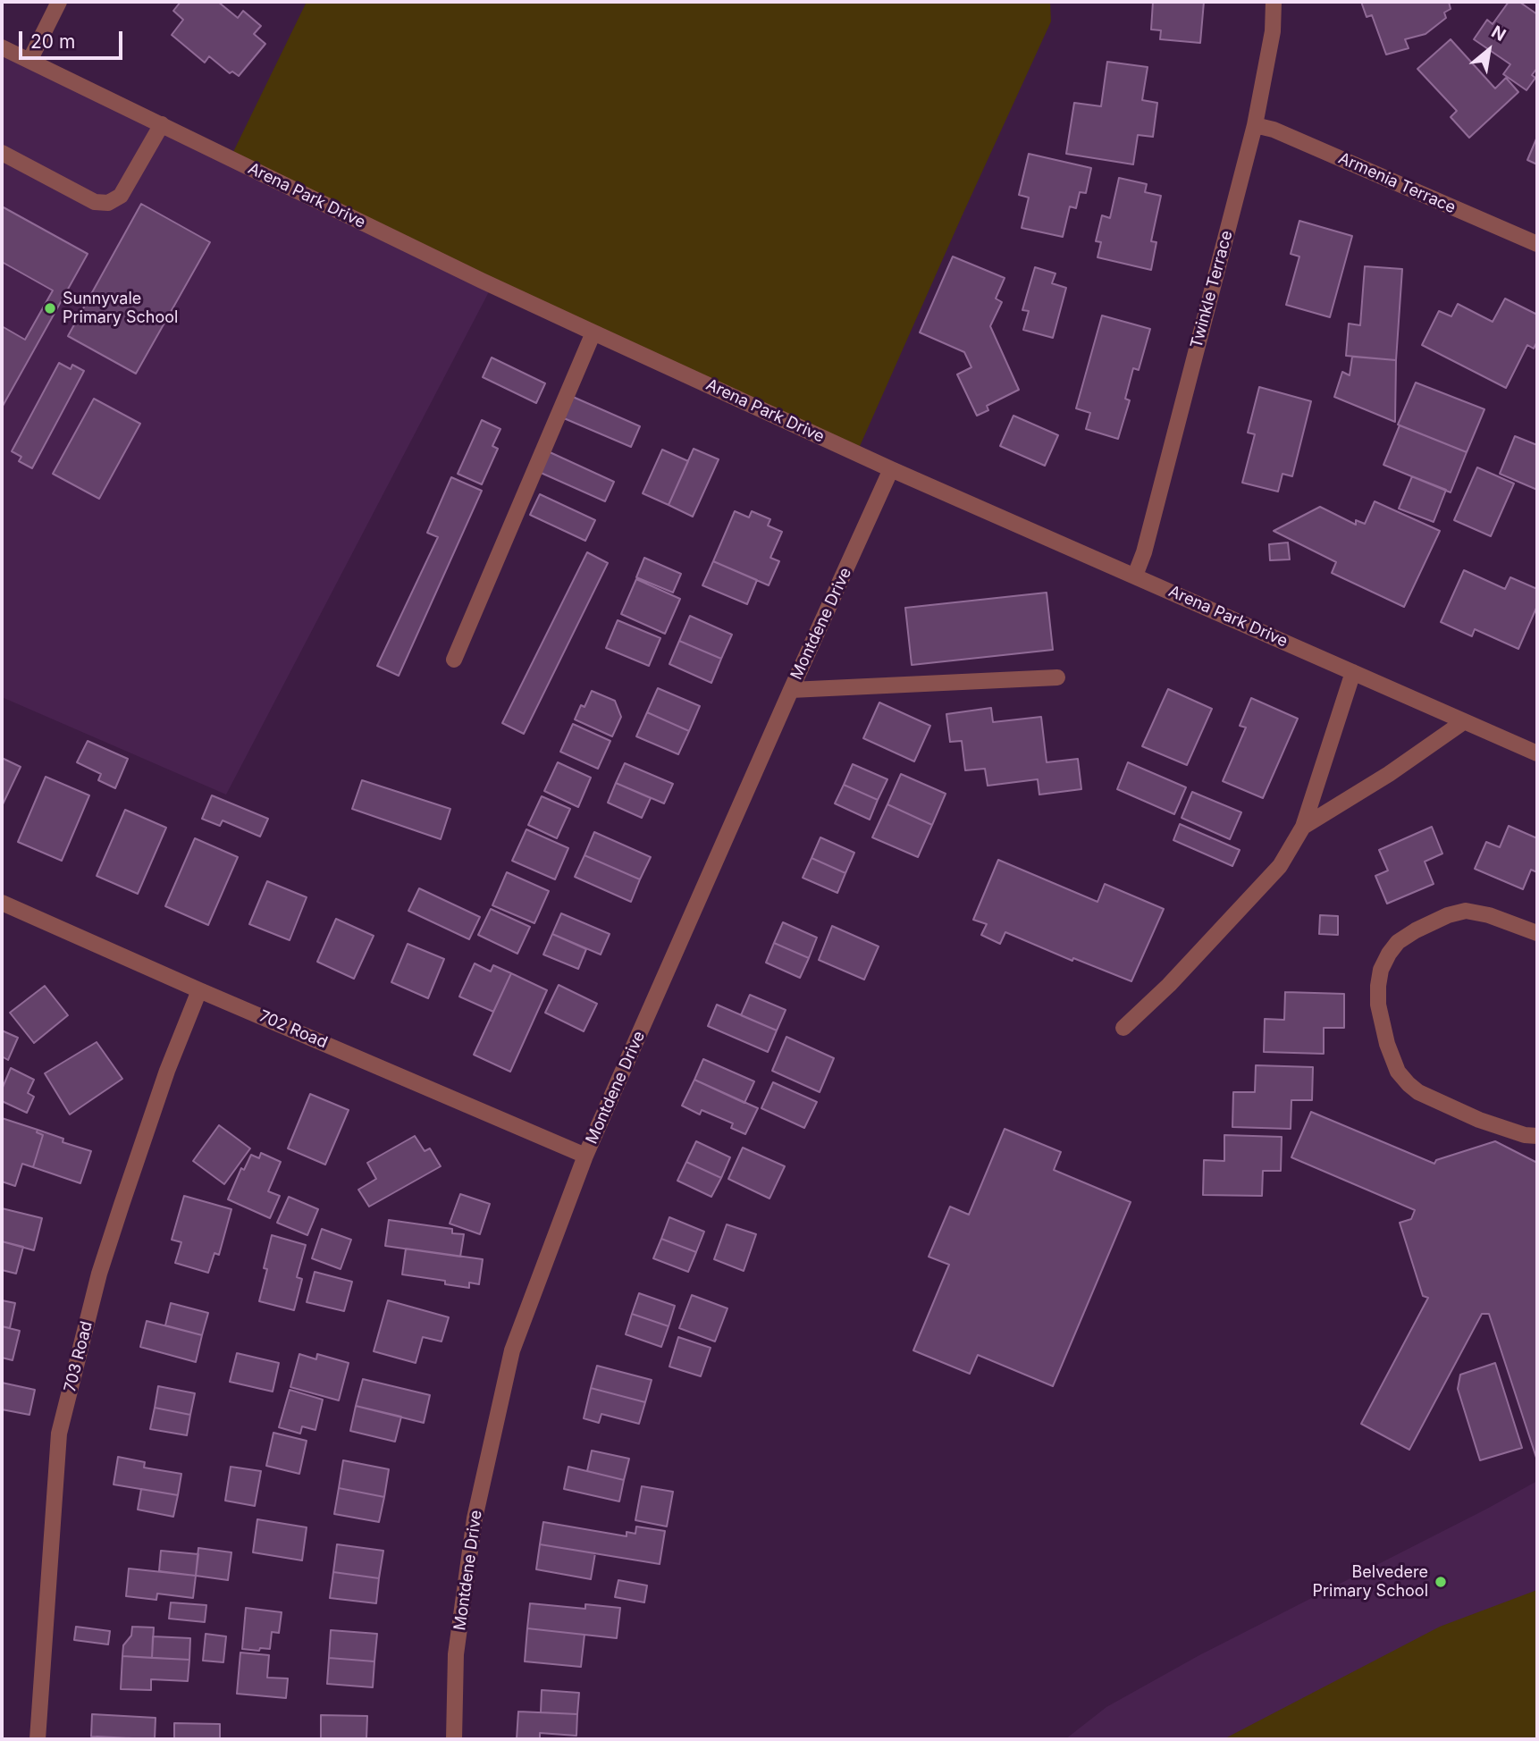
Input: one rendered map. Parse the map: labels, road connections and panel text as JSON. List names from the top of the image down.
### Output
{
  "streets": {
    "street": [
      "Armenia Terrace",
      "Arena Park Drive",
      "Twinkle Terrace",
      "Montdene Drive",
      "702 Road",
      "703 Road"
    ]
  },
  "crossings": [
    ["Armenia Terrace", "Twinkle Terrace"],
    ["Arena Park Drive", "Twinkle Terrace"],
    ["Arena Park Drive", "Montdene Drive"],
    ["Montdene Drive", "702 Road"],
    ["702 Road", "703 Road"]
  ],
  "places": ["Sunnyvale Primary School", "Belvedere Primary School"],
  "scale_bar": "20 m",
  "north": "top right"
}
